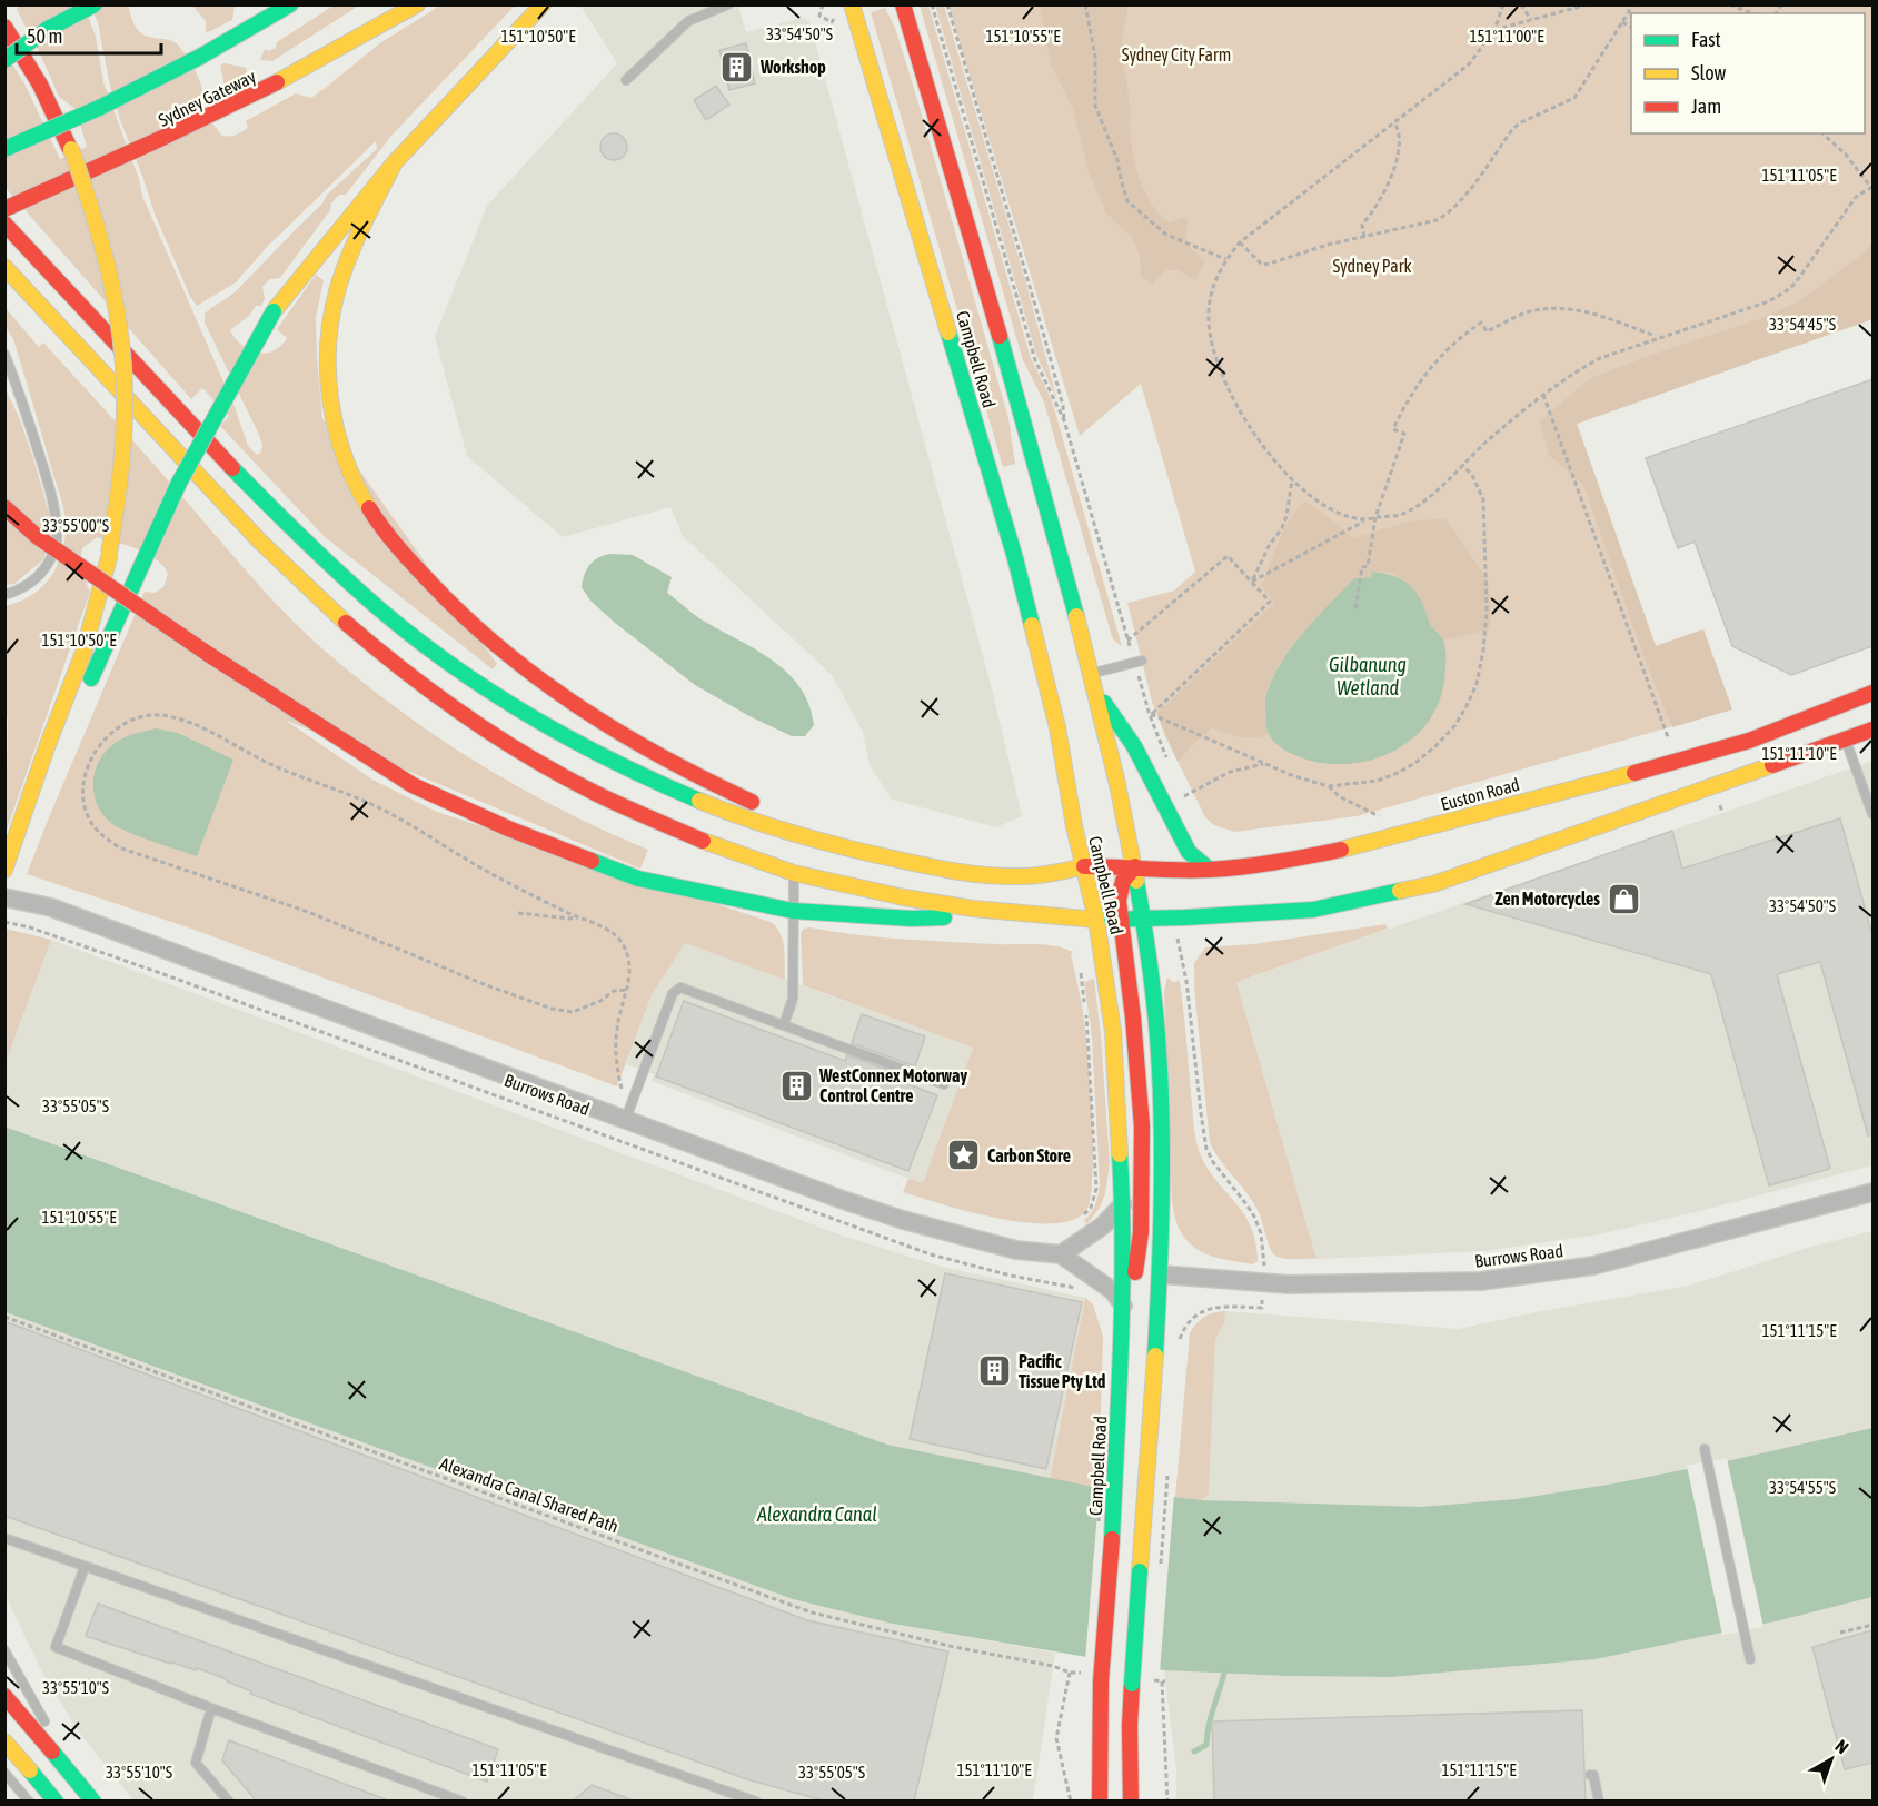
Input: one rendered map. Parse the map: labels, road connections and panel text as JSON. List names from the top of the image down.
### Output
{
  "streets": {
    "main road": ["Sydney Gateway", "Campbell Road", "Euston Road"],
    "street": ["Burrows Road"],
    "path": ["Alexandra Canal Shared Path"]
  },
  "crossings": [
    ["Campbell Road", "Euston Road"],
    ["Campbell Road", "Burrows Road"]
  ],
  "water": ["Gilbanung Wetland", "Alexandra Canal"],
  "parks": ["Sydney City Farm", "Sydney Park"],
  "places": {
    "building": ["Workshop", "WestConnex Motorway Control Centre", "Pacific Tissue Pty Ltd"],
    "shop": ["Zen Motorcycles"],
    "place": ["Carbon Store"]
  },
  "legend": ["Fast", "Slow", "Jam"],
  "scale_bar": "50 m",
  "north": "top right",
  "coordinates": [
    "33°54'50\"S",
    "151°10'50\"E",
    "151°10'55\"E",
    "151°11'00\"E",
    "151°11'05\"E",
    "33°54'45\"S",
    "33°55'00\"S",
    "151°11'10\"E",
    "33°55'05\"S",
    "151°11'15\"E",
    "33°54'55\"S",
    "33°55'10\"S"
  ]
}
